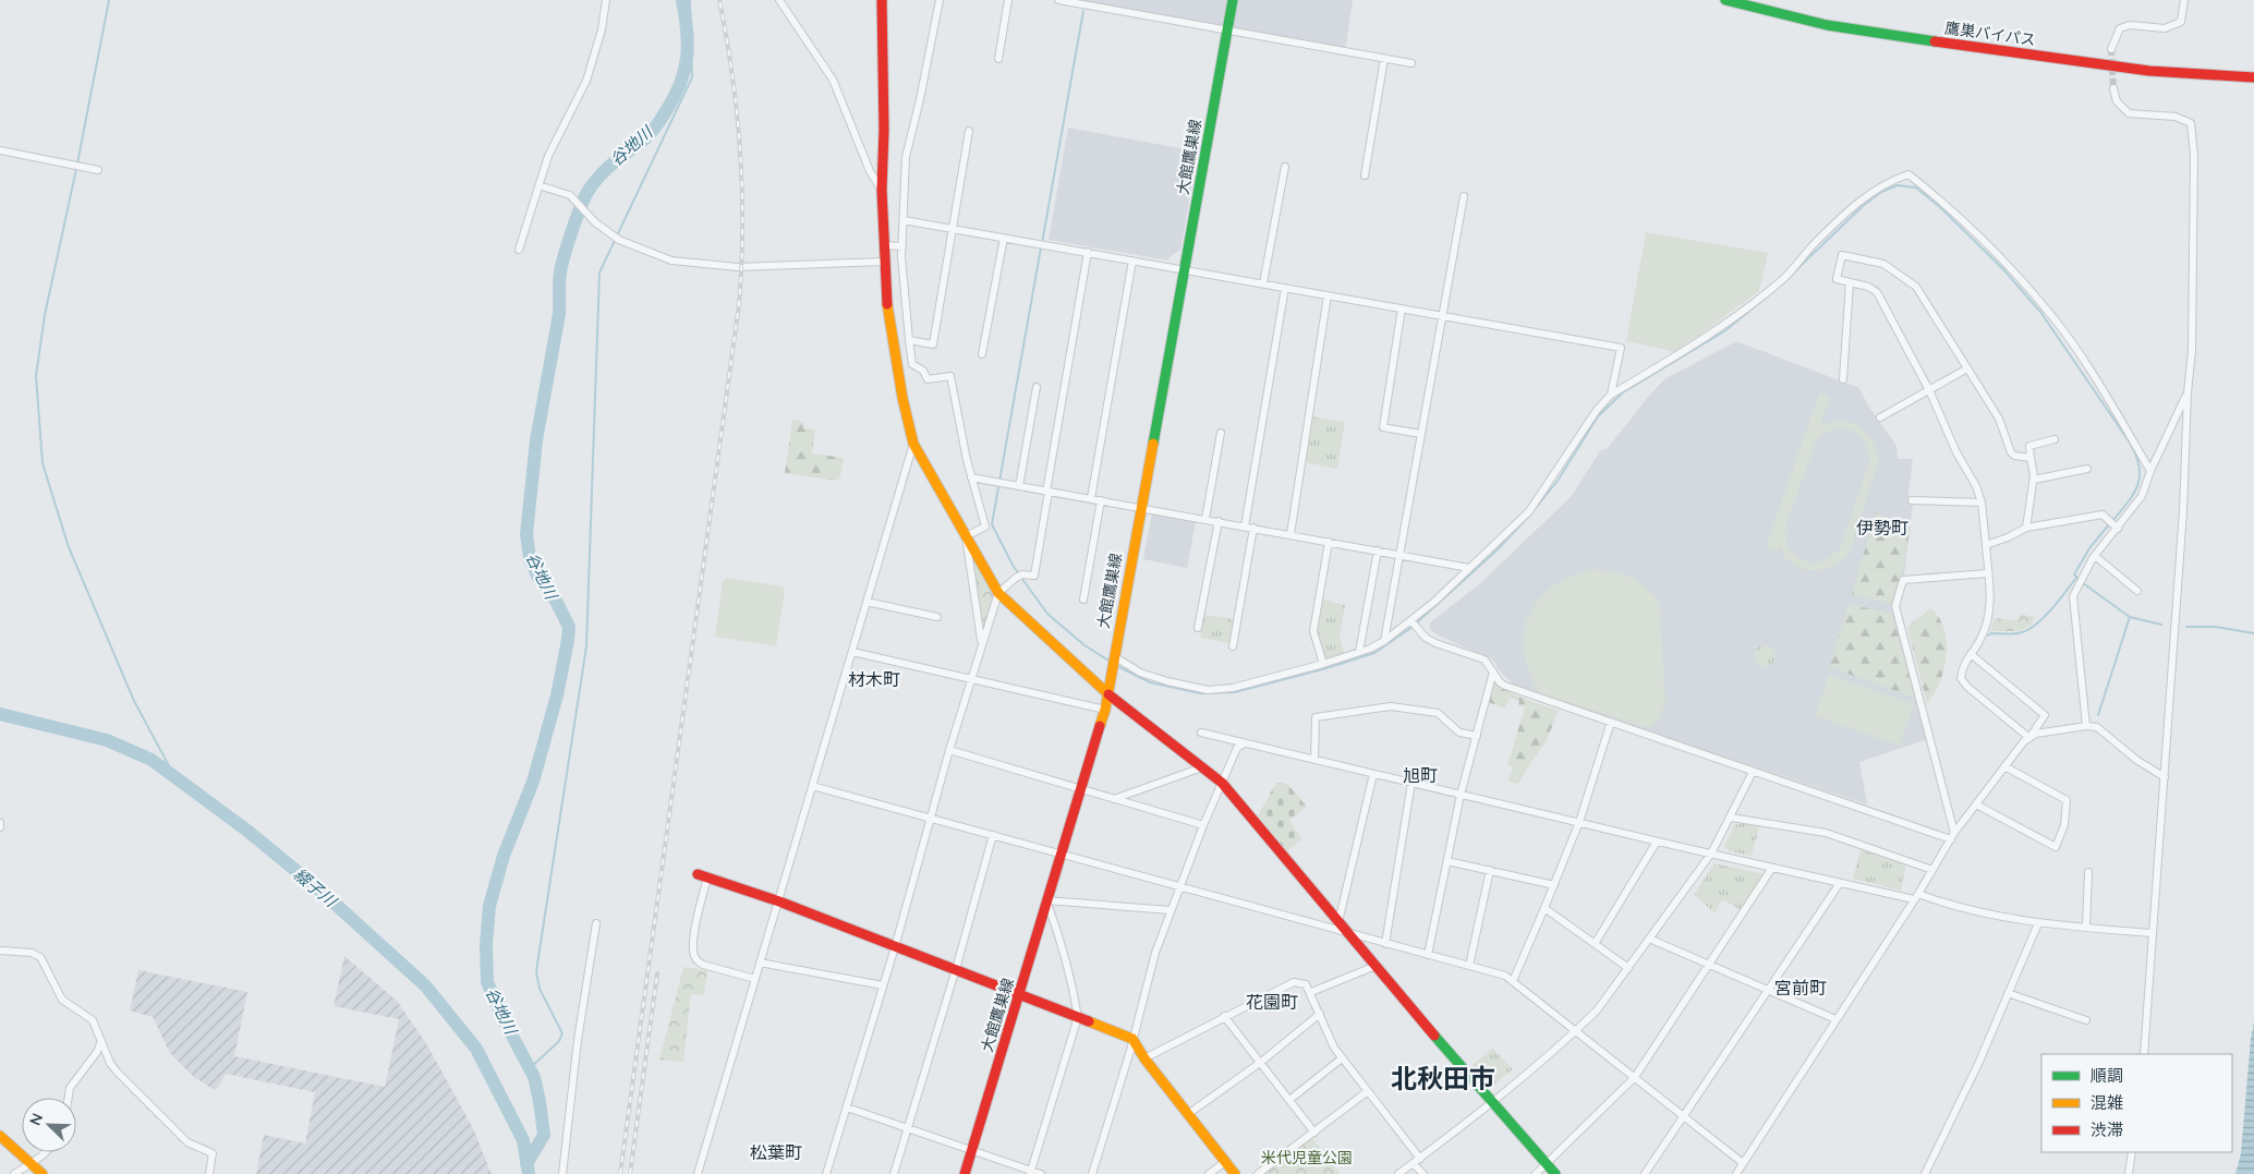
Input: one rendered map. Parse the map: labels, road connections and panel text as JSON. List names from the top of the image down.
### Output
{
  "streets": {
    "main road": ["鷹巣バイパス", "大館鷹巣線"]
  },
  "districts": [
    "伊勢町",
    "材木町",
    "旭町",
    "宮前町",
    "花園町",
    "北秋田市",
    "松葉町"
  ],
  "water": ["谷地川", "綴子川"],
  "parks": ["米代児童公園"],
  "legend": ["順調", "混雑", "渋滞"],
  "north": "top left"
}
